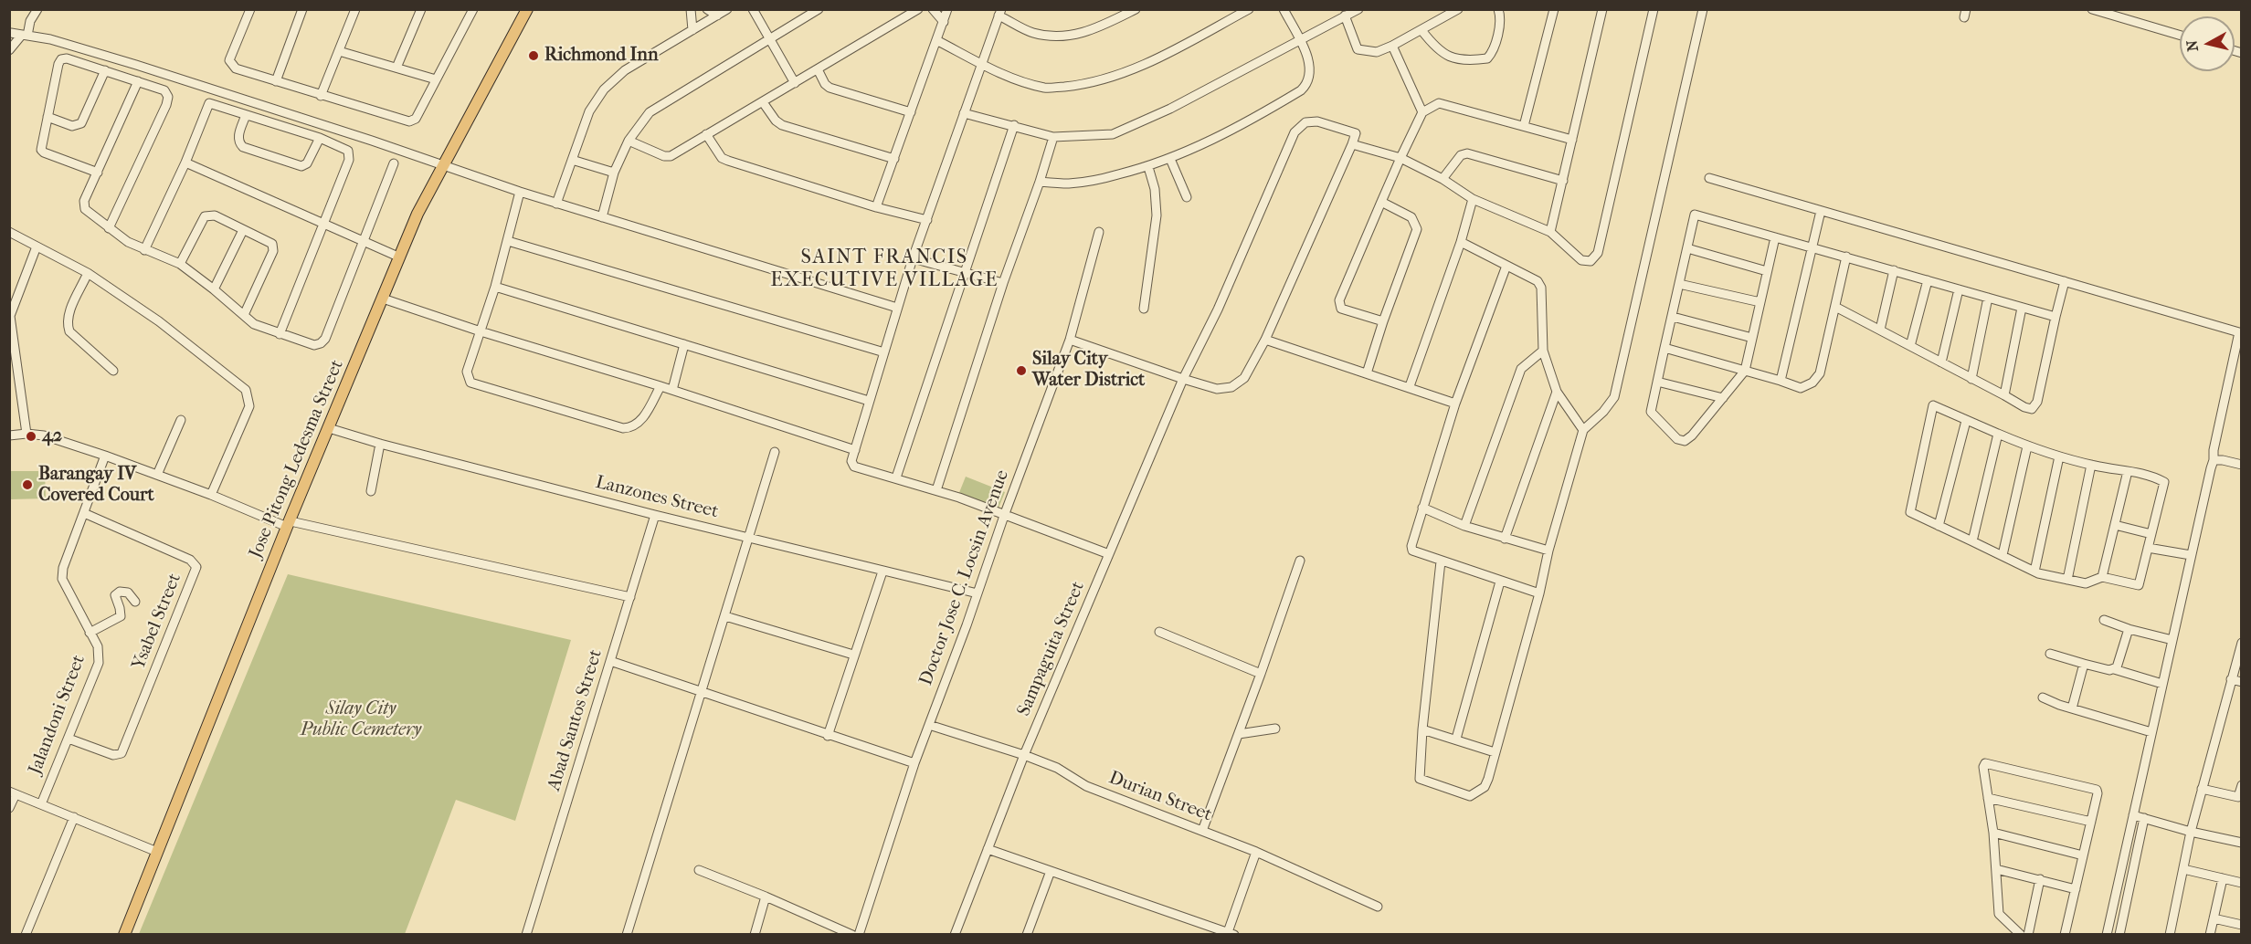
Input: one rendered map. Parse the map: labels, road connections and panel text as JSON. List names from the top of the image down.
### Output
{
  "streets": {
    "main road": ["Jose Pitong Ledesma Street"],
    "street": [
      "Lanzones Street",
      "Doctor Jose C. Locsin Avenue",
      "Ysabel Street",
      "Sampaguita Street",
      "Jalandoni Street",
      "Abad Santos Street",
      "Durian Street"
    ]
  },
  "crossings": [
    ["Jose Pitong Ledesma Street", "Lanzones Street"],
    ["Lanzones Street", "Doctor Jose C. Locsin Avenue"],
    ["Lanzones Street", "Abad Santos Street"],
    ["Doctor Jose C. Locsin Avenue", "Durian Street"],
    ["Ysabel Street", "Jalandoni Street"],
    ["Sampaguita Street", "Durian Street"]
  ],
  "districts": ["SAINT FRANCIS EXECUTIVE VILLAGE"],
  "parks": ["Silay City Public Cemetery"],
  "places": [
    "Richmond Inn",
    "Silay City Water District",
    "42",
    "Barangay IV Covered Court"
  ],
  "north": "left"
}
